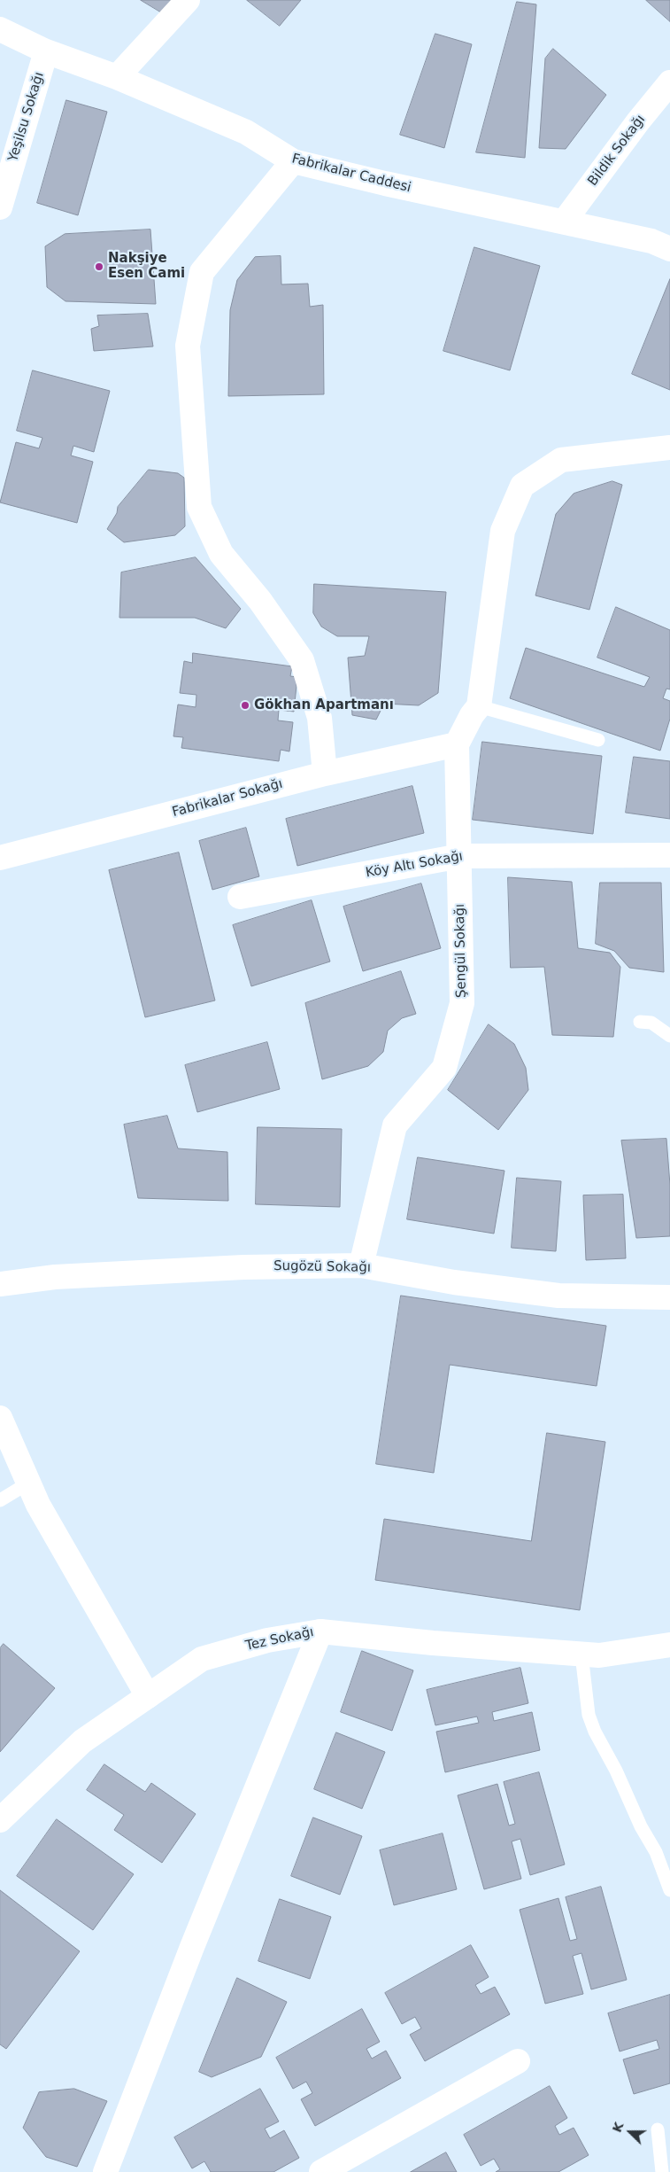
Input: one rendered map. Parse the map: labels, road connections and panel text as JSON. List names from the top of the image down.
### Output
{
  "streets": {
    "street": [
      "Yeşilsu Sokağı",
      "Bildik Sokağı",
      "Fabrikalar Caddesi",
      "Fabrikalar Sokağı",
      "Köy Altı Sokağı",
      "Şengül Sokağı",
      "Sugözü Sokağı",
      "Tez Sokağı"
    ]
  },
  "crossings": [
    ["Yeşilsu Sokağı", "Fabrikalar Caddesi"],
    ["Bildik Sokağı", "Fabrikalar Caddesi"],
    ["Fabrikalar Sokağı", "Şengül Sokağı"],
    ["Köy Altı Sokağı", "Şengül Sokağı"],
    ["Şengül Sokağı", "Sugözü Sokağı"]
  ],
  "places": ["Nakşiye Esen Cami", "Gökhan Apartmanı"],
  "north": "left"
}
